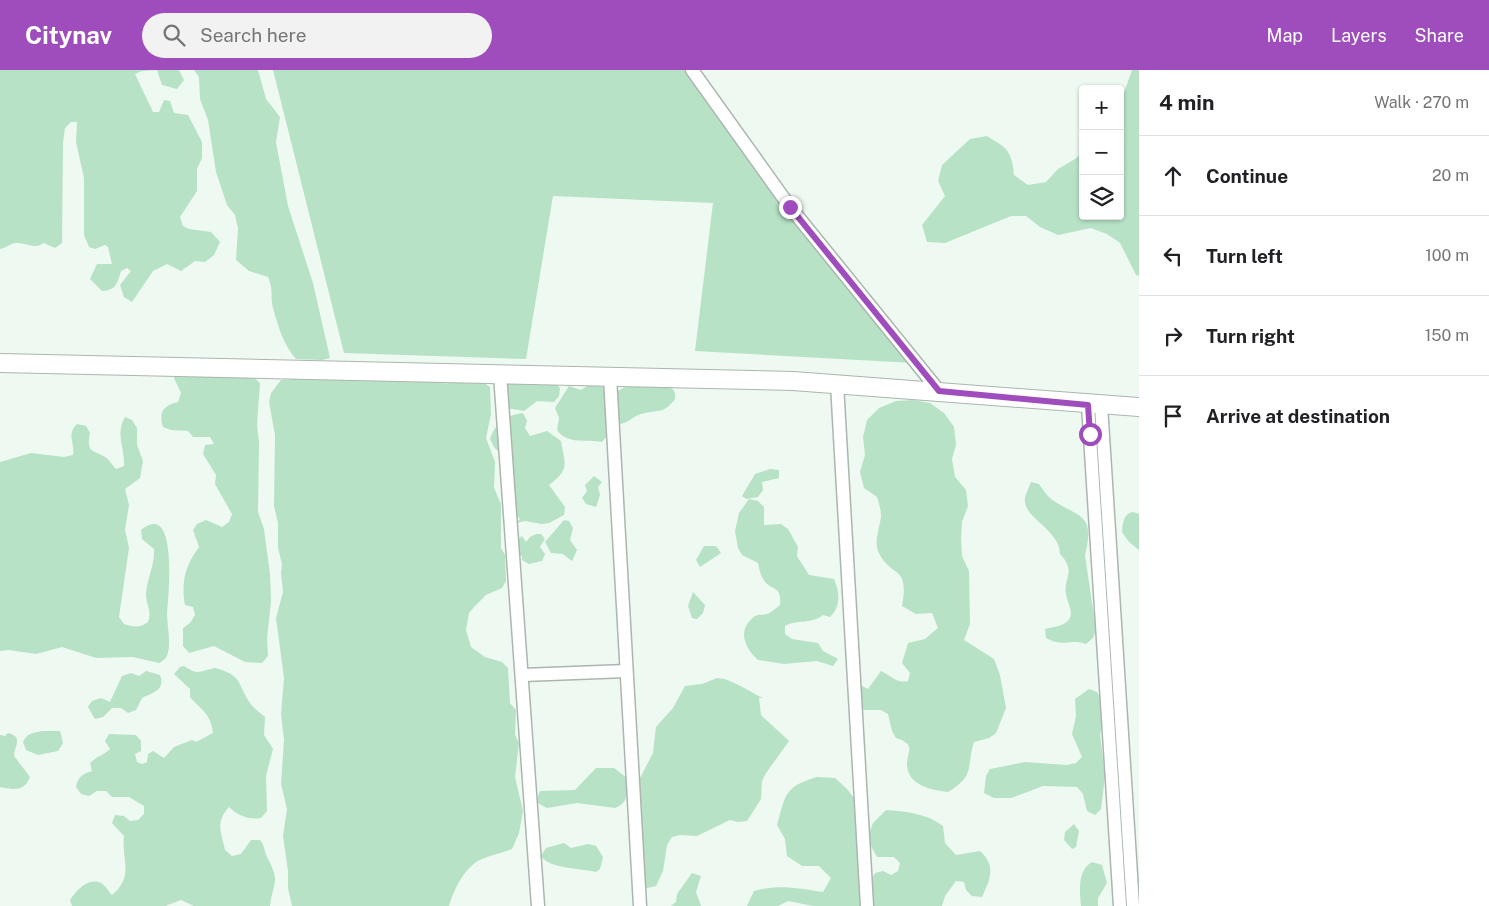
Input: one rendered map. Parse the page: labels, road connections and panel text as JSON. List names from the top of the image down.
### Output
{
  "page": {
    "header": "Citynav",
    "search": "Search here",
    "nav": ["Map", "Layers", "Share"],
    "heading": ["4 min", "Walk · 270 m"],
    "map_buttons": ["+", "−"],
    "list": [
      ["Continue", "20 m"],
      ["Turn left", "100 m"],
      ["Turn right", "150 m"],
      "Arrive at destination"
    ]
  }
}
